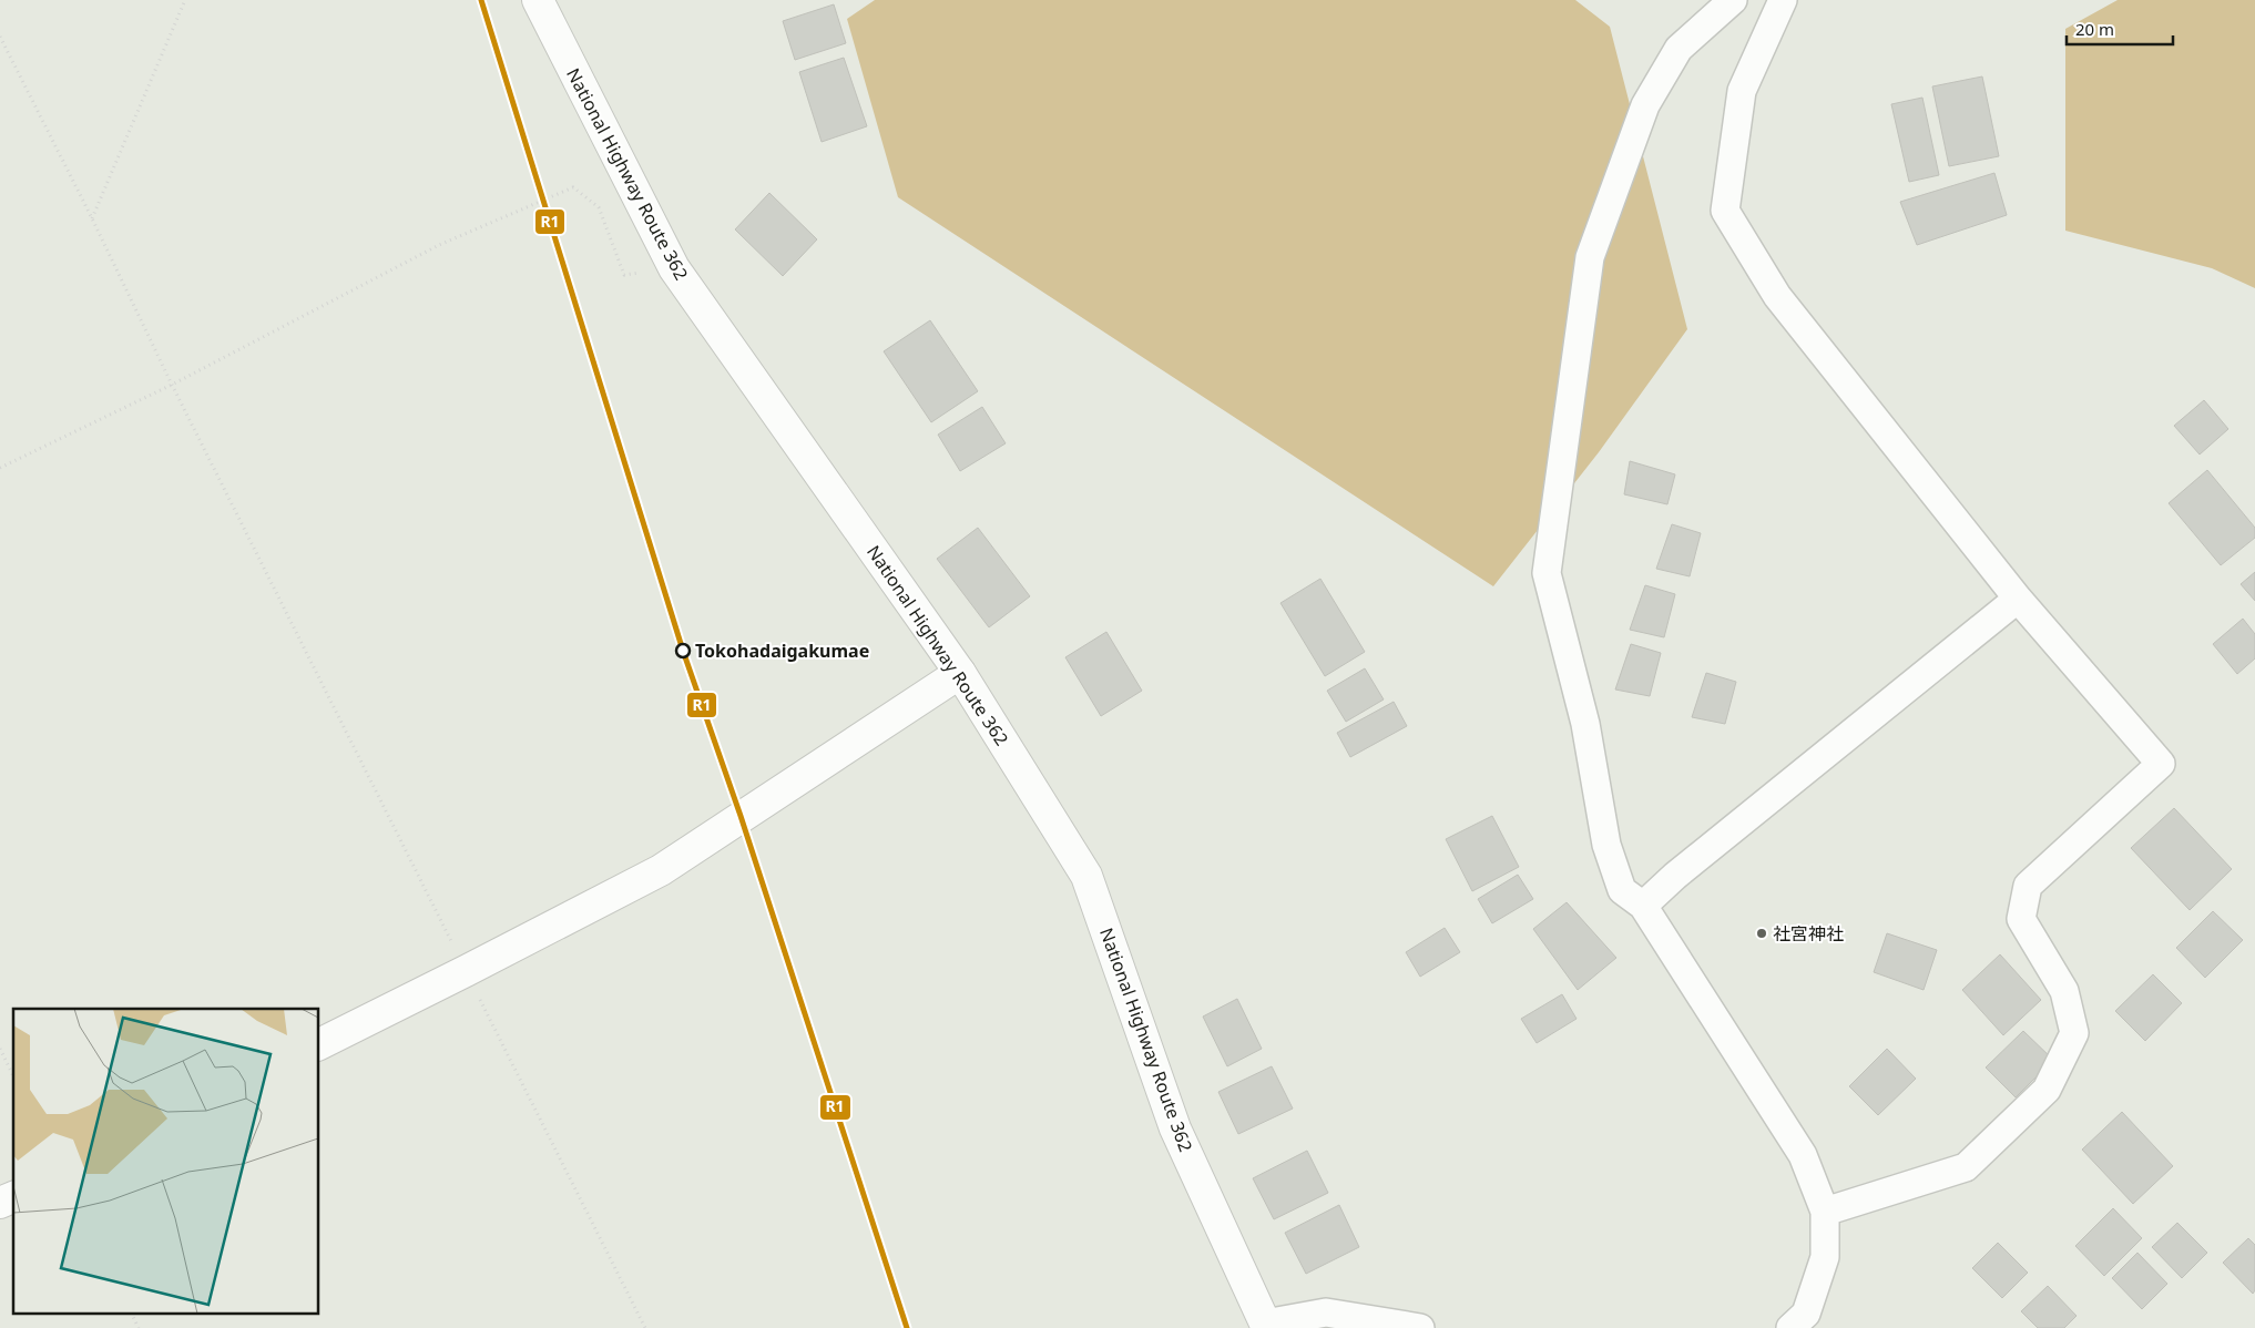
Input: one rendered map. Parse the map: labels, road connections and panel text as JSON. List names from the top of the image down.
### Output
{
  "streets": {
    "main road": ["National Highway Route 362"]
  },
  "places": ["Tokohadaigakumae", "社宮神社"],
  "lines": ["transit line R1"],
  "scale_bar": "20 m"
}
